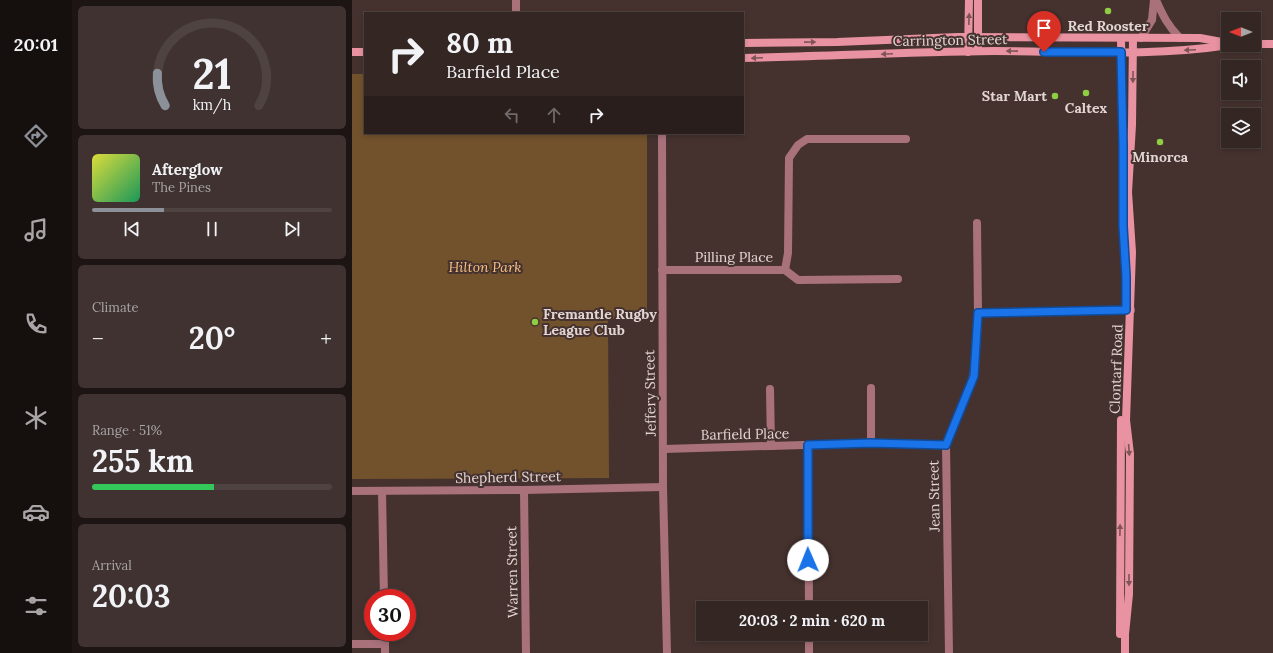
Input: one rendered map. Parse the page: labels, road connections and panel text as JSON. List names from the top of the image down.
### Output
{
  "streets": {
    "street": [
      "Carrington Street",
      "Pilling Place",
      "Clontarf Road",
      "Jeffery Street",
      "Barfield Place",
      "Shepherd Street",
      "Jean Street",
      "Warren Street"
    ]
  },
  "crossings": [
    ["Carrington Street", "Clontarf Road"],
    ["Pilling Place", "Jeffery Street"],
    ["Jeffery Street", "Barfield Place"],
    ["Jeffery Street", "Shepherd Street"],
    ["Barfield Place", "Jean Street"],
    ["Shepherd Street", "Warren Street"]
  ],
  "parks": ["Hilton Park"],
  "places": [
    "Red Rooster",
    "Caltex",
    "Star Mart",
    "Minorca",
    "Fremantle Rugby League Club"
  ],
  "north": "left",
  "page": {
    "tabs": "20:01",
    "turn": ["80 m", "Barfield Place"],
    "song": ["Afterglow", "The Pines"],
    "tile": [
      "Climate",
      ["Range · 51%", "255 km"],
      ["Arrival", "20:03"]
    ],
    "heat": ["−", "20°", "+"],
    "limit": "30",
    "trip": "20:03 · 2 min · 620 m",
    "gauge": ["21", "km/h"]
  }
}
